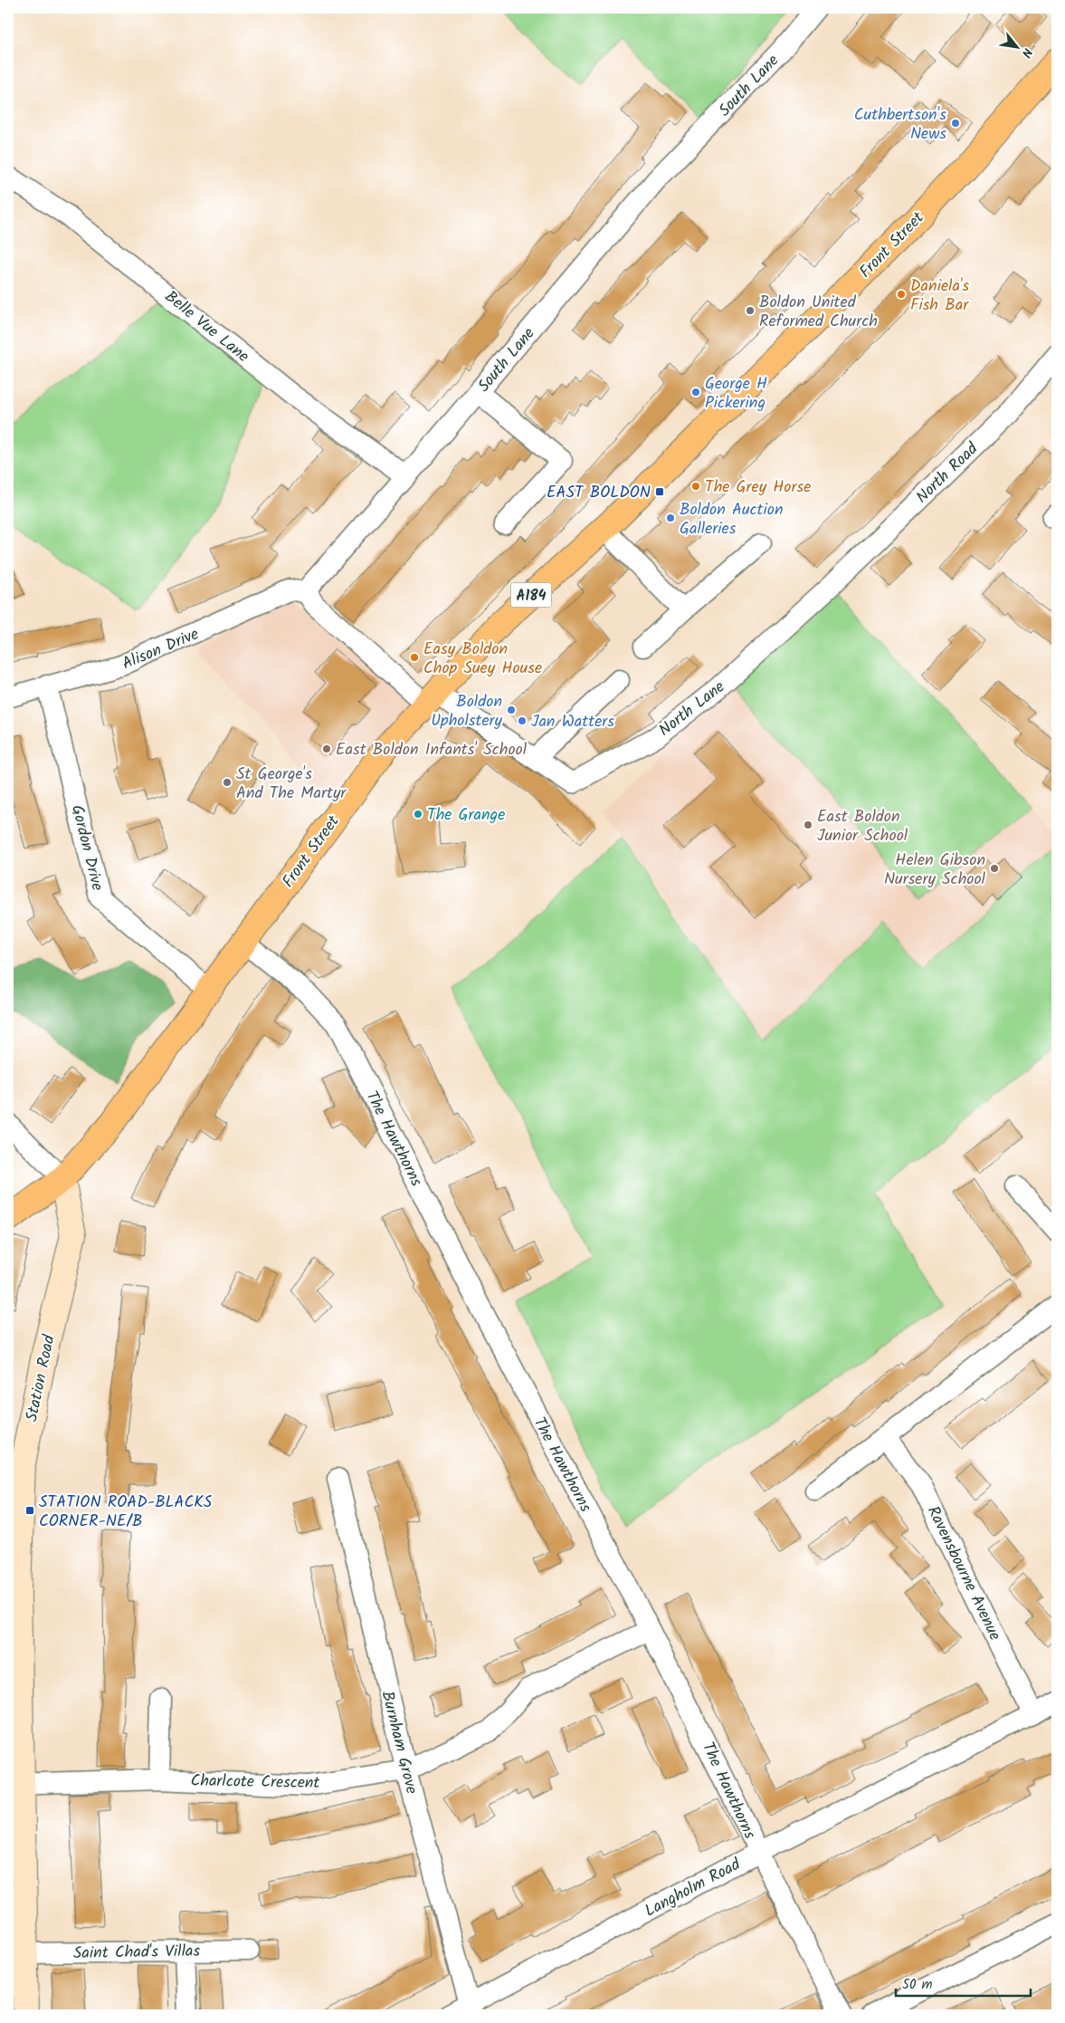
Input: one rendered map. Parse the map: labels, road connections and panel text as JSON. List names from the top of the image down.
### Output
{
  "streets": {
    "main road": ["Front Street", "A184", "Station Road"],
    "street": [
      "South Lane",
      "Belle Vue Lane",
      "North Road",
      "Alison Drive",
      "North Lane",
      "Gordon Drive",
      "The Hawthorns",
      "Ravensbourne Avenue",
      "Burnham Grove",
      "Charlcote Crescent",
      "Langholm Road",
      "Saint Chad's Villas"
    ]
  },
  "crossings": [
    ["South Lane", "Belle Vue Lane"],
    ["South Lane", "Alison Drive"],
    ["Front Street", "A184"],
    ["Front Street", "Gordon Drive"],
    ["Front Street", "The Hawthorns"],
    ["Front Street", "Station Road"],
    ["North Road", "North Lane"],
    ["A184", "Station Road"],
    ["Alison Drive", "Gordon Drive"],
    ["The Hawthorns", "Charlcote Crescent"],
    ["The Hawthorns", "Langholm Road"],
    ["Station Road", "Charlcote Crescent"],
    ["Station Road", "Saint Chad's Villas"],
    ["Ravensbourne Avenue", "Langholm Road"],
    ["Burnham Grove", "Charlcote Crescent"],
    ["Burnham Grove", "Langholm Road"]
  ],
  "places": {
    "other": [
      "Cuthbertson's News",
      "Daniela's Fish Bar",
      "Boldon United Reformed Church",
      "George H Pickering",
      "The Grey Horse",
      "Boldon Auction Galleries",
      "Easy Boldon Chop Suey House",
      "Boldon Upholstery",
      "Jan Watters",
      "East Boldon Infants' School",
      "St George's And The Martyr",
      "The Grange",
      "East Boldon Junior School",
      "Helen Gibson Nursery School"
    ],
    "transit": ["EAST BOLDON", "STATION ROAD-BLACKS CORNER-NE/B"]
  },
  "scale_bar": "50 m",
  "north": "bottom right"
}
